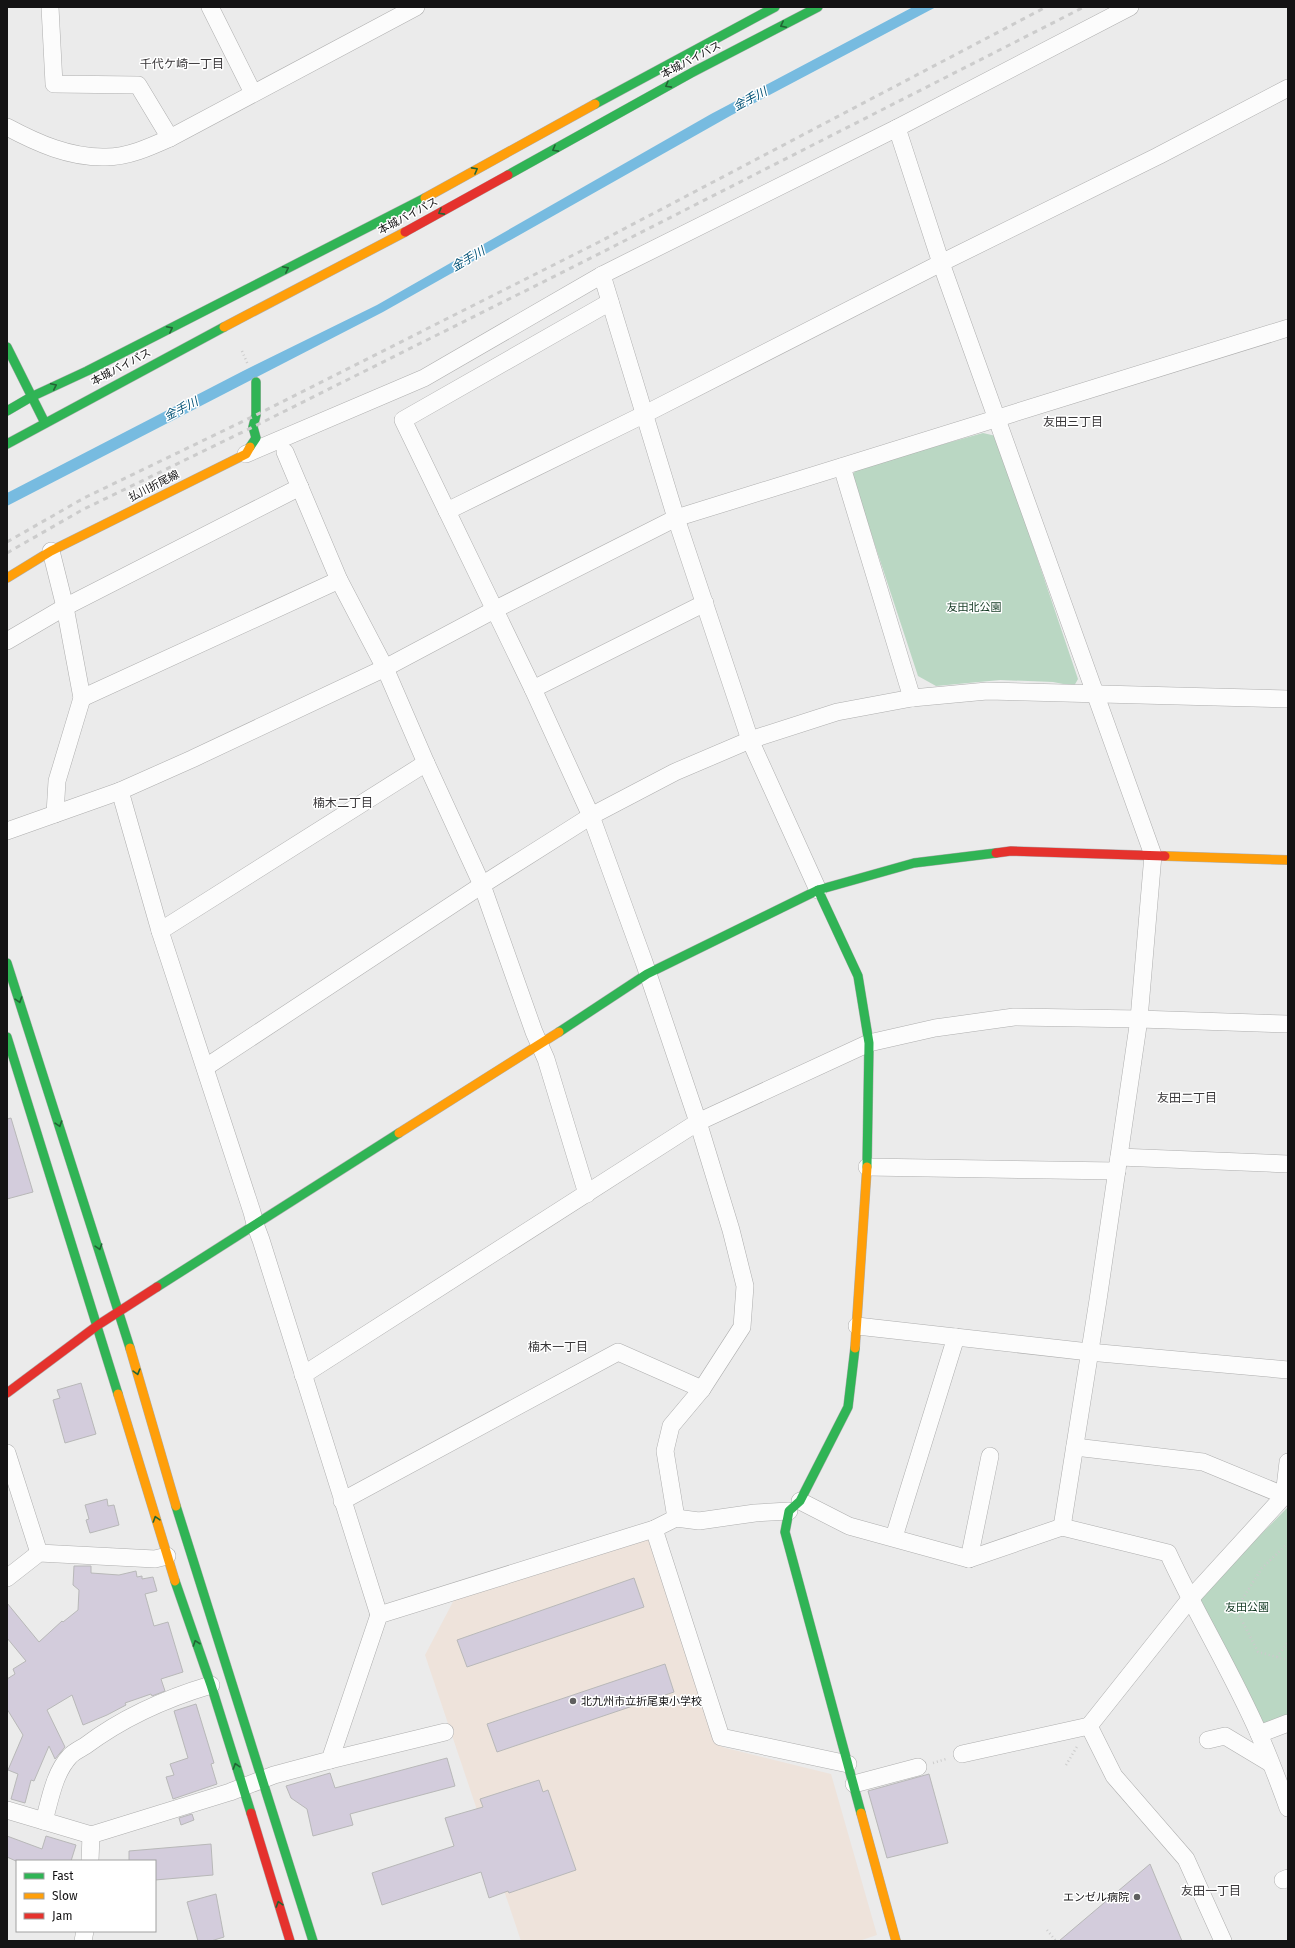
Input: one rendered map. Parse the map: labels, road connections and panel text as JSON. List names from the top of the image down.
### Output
{
  "streets": {
    "main road": ["本城バイパス", "払川折尾線"]
  },
  "districts": [
    "千代ケ崎一丁目",
    "友田三丁目",
    "楠木二丁目",
    "友田二丁目",
    "楠木一丁目",
    "友田一丁目"
  ],
  "water": ["金手川"],
  "parks": ["友田北公園", "友田公園"],
  "places": ["北九州市立折尾東小学校", "エンゼル病院"],
  "legend": ["Fast", "Slow", "Jam"]
}
